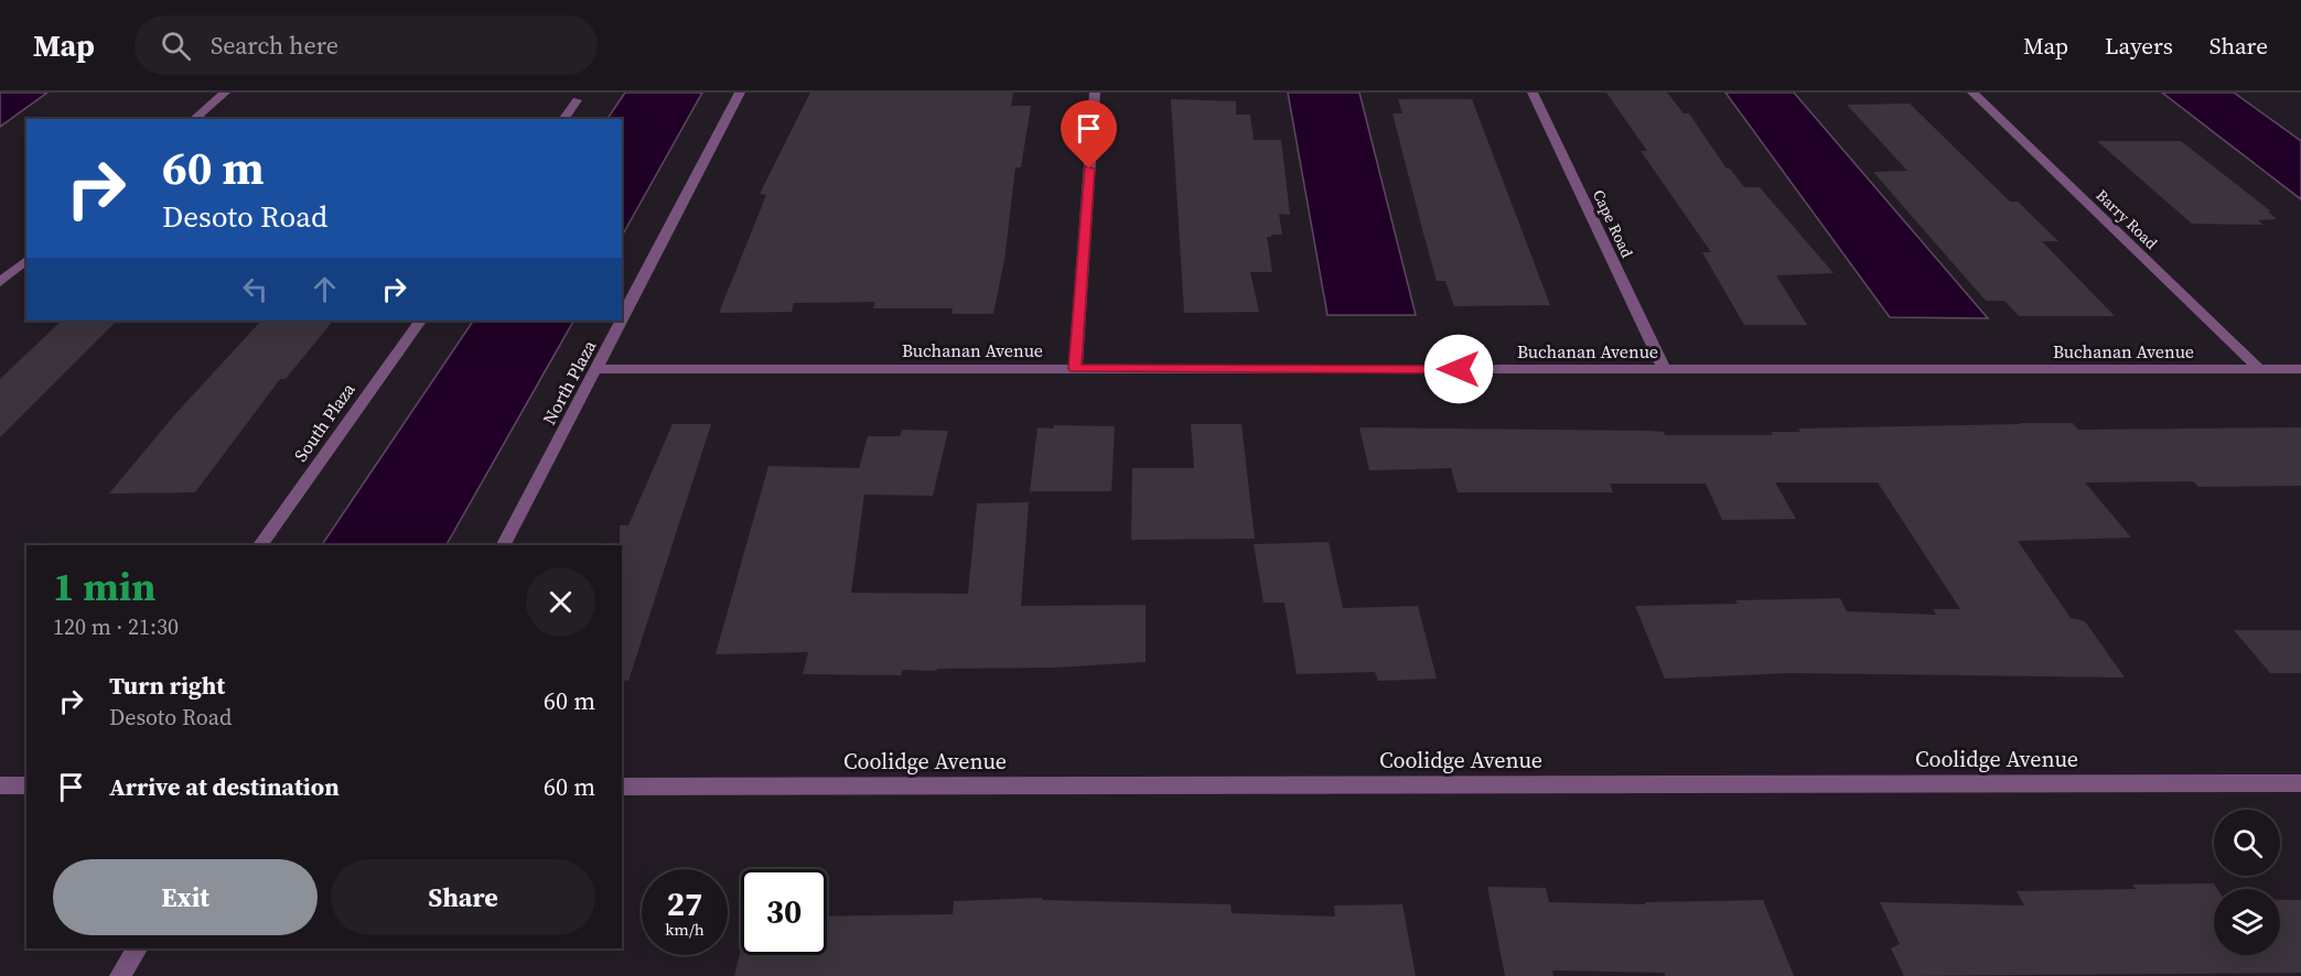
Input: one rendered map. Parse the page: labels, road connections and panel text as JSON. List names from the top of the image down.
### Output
{
  "streets": {
    "street": [
      "Barry Road",
      "Cape Road",
      "Buchanan Avenue",
      "North Plaza",
      "South Plaza",
      "Coolidge Avenue"
    ]
  },
  "crossings": [
    ["Barry Road", "Buchanan Avenue"],
    ["Cape Road", "Buchanan Avenue"],
    ["Buchanan Avenue", "North Plaza"]
  ],
  "page": {
    "header": "Map",
    "search": "Search here",
    "nav": ["Map", "Layers", "Share"],
    "turn": ["60 m", "Desoto Road"],
    "heading": ["1 min", "120 m · 21:30"],
    "list": [
      {
        "name": "Turn right",
        "note": "Desoto Road",
        "value": "60 m"
      },
      {
        "name": "Arrive at destination",
        "value": "60 m"
      }
    ],
    "buttons": ["Exit", "Share"],
    "speed": "27 km/h",
    "limit": "30"
  }
}
